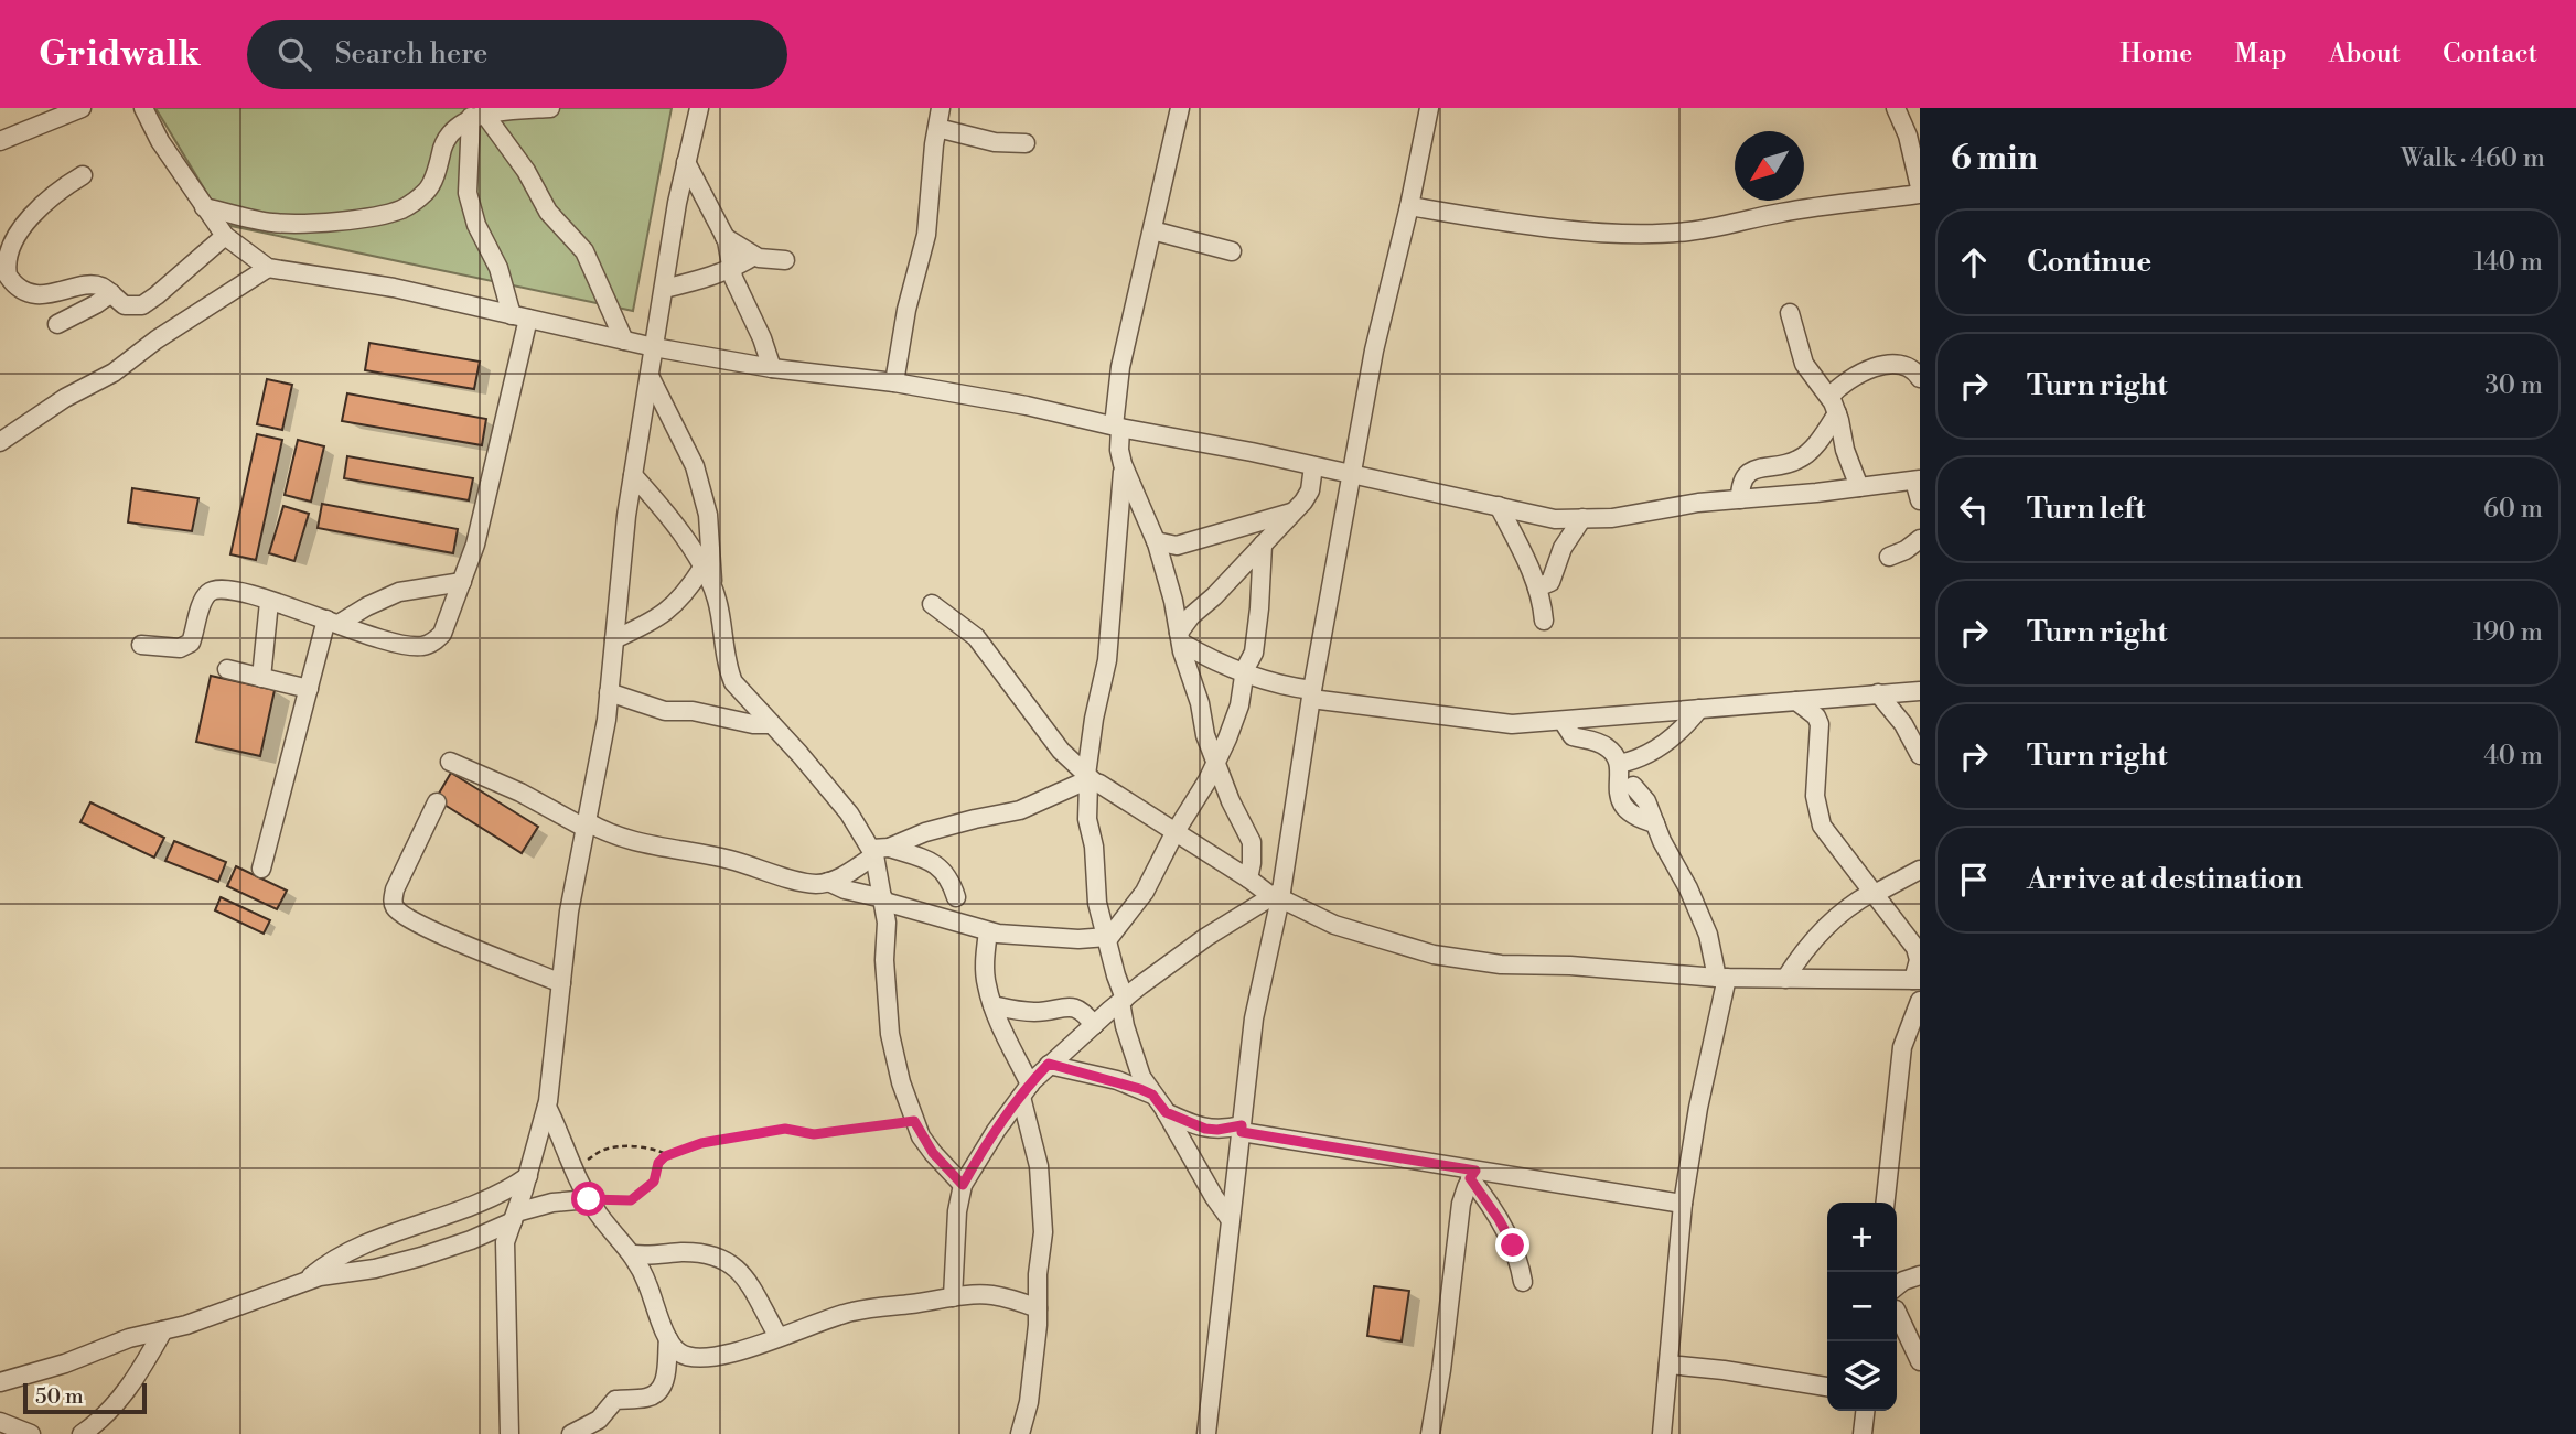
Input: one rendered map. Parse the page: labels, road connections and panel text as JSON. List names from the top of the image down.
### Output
{
  "scale_bar": "50 m",
  "north": "bottom left",
  "page": {
    "header": "Gridwalk",
    "search": "Search here",
    "nav": [
      "Home",
      "Map",
      "About",
      "Contact"
    ],
    "heading": ["6 min", "Walk · 460 m"],
    "list": [
      ["Continue", "140 m"],
      ["Turn right", "30 m"],
      ["Turn left", "60 m"],
      ["Turn right", "190 m"],
      ["Turn right", "40 m"],
      "Arrive at destination"
    ],
    "map_buttons": ["+", "−"],
    "scale": "50 m"
  }
}
